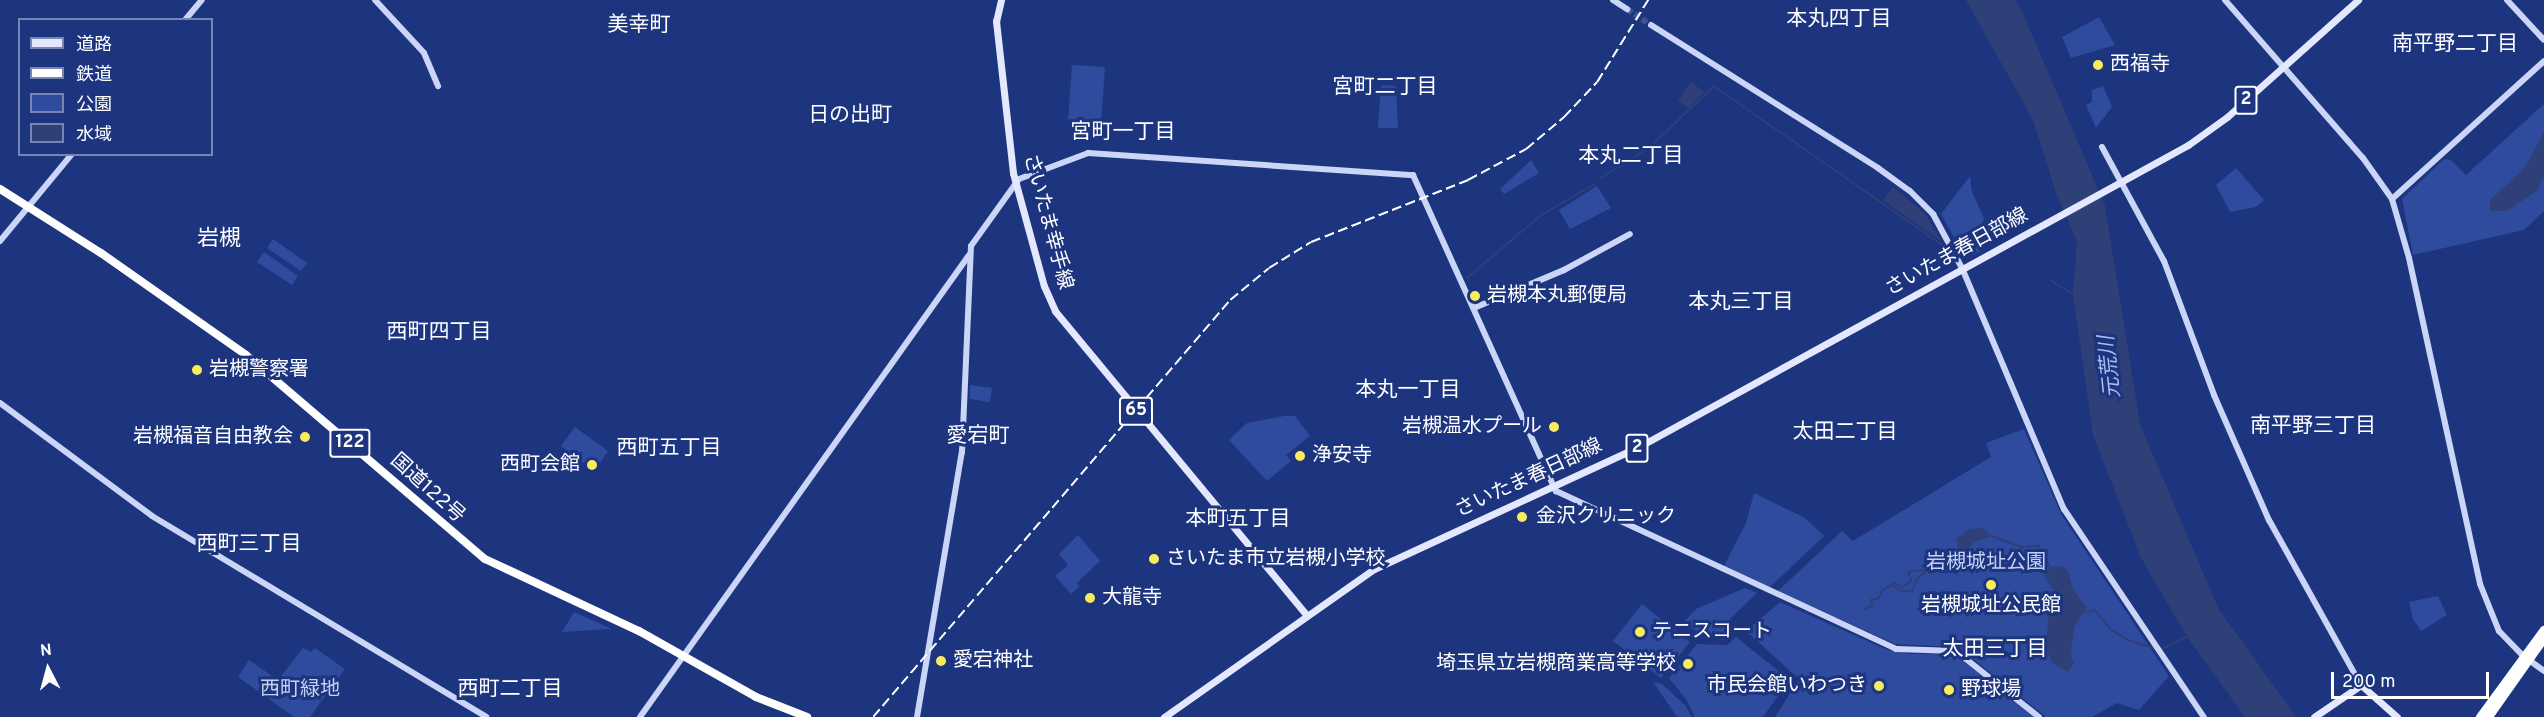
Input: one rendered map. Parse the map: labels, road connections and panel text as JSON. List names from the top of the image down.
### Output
{
  "streets": {
    "highway": ["122", "国道122号"],
    "main road": [
      "2",
      "さいたま幸手線",
      "さいたま春日部線",
      "65"
    ]
  },
  "crossings": [
    ["2", "さいたま春日部線"],
    ["さいたま幸手線", "さいたま春日部線"]
  ],
  "districts": [
    "本丸四丁目",
    "美幸町",
    "南平野二丁目",
    "宮町二丁目",
    "日の出町",
    "宮町一丁目",
    "本丸二丁目",
    "岩槻",
    "本丸三丁目",
    "西町四丁目",
    "本丸一丁目",
    "南平野三丁目",
    "太田二丁目",
    "愛宕町",
    "西町五丁目",
    "本町五丁目",
    "西町三丁目",
    "太田三丁目",
    "西町二丁目"
  ],
  "water": ["元荒川"],
  "parks": ["岩槻城址公園", "西町緑地"],
  "places": [
    "西福寺",
    "岩槻本丸郵便局",
    "岩槻警察署",
    "岩槻温水プール",
    "岩槻福音自由教会",
    "浄安寺",
    "西町会館",
    "金沢クリニック",
    "さいたま市立岩槻小学校",
    "岩槻城址公民館",
    "大龍寺",
    "テニスコート",
    "愛宕神社",
    "埼玉県立岩槻商業高等学校",
    "市民会館いわつき",
    "野球場"
  ],
  "legend": [
    "道路",
    "鉄道",
    "公園",
    "水域"
  ],
  "scale_bar": "200 m",
  "north": "top"
}
